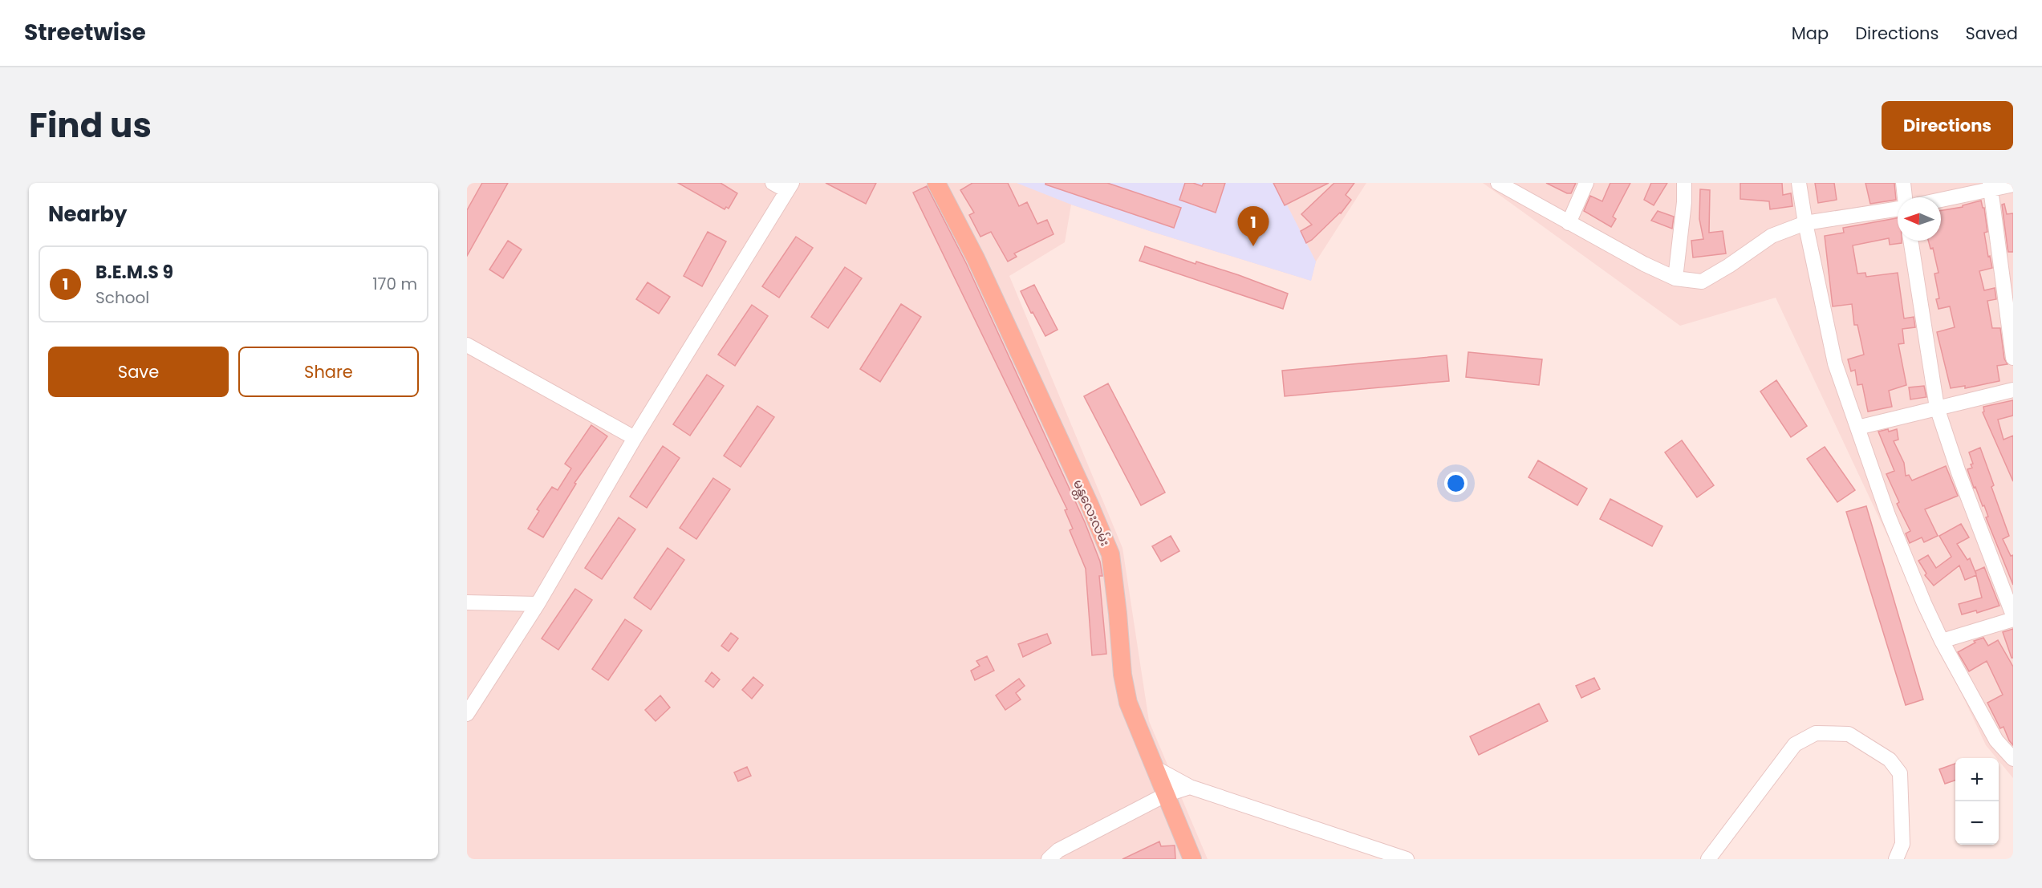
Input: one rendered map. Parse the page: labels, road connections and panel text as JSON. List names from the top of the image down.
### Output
{
  "streets": {
    "main road": ["မန္တလေးလမ်း"]
  },
  "north": "left",
  "page": {
    "header": "Streetwise",
    "nav": ["Map", "Directions", "Saved"],
    "title": "Find us",
    "buttons": [
      "Directions",
      ["Save", "Share"]
    ],
    "heading": "Nearby",
    "pins": "1",
    "list": [
      {
        "mark": "1",
        "name": "B.E.M.S 9",
        "note": "School",
        "value": "170 m"
      }
    ],
    "map_buttons": ["+", "−"]
  }
}
